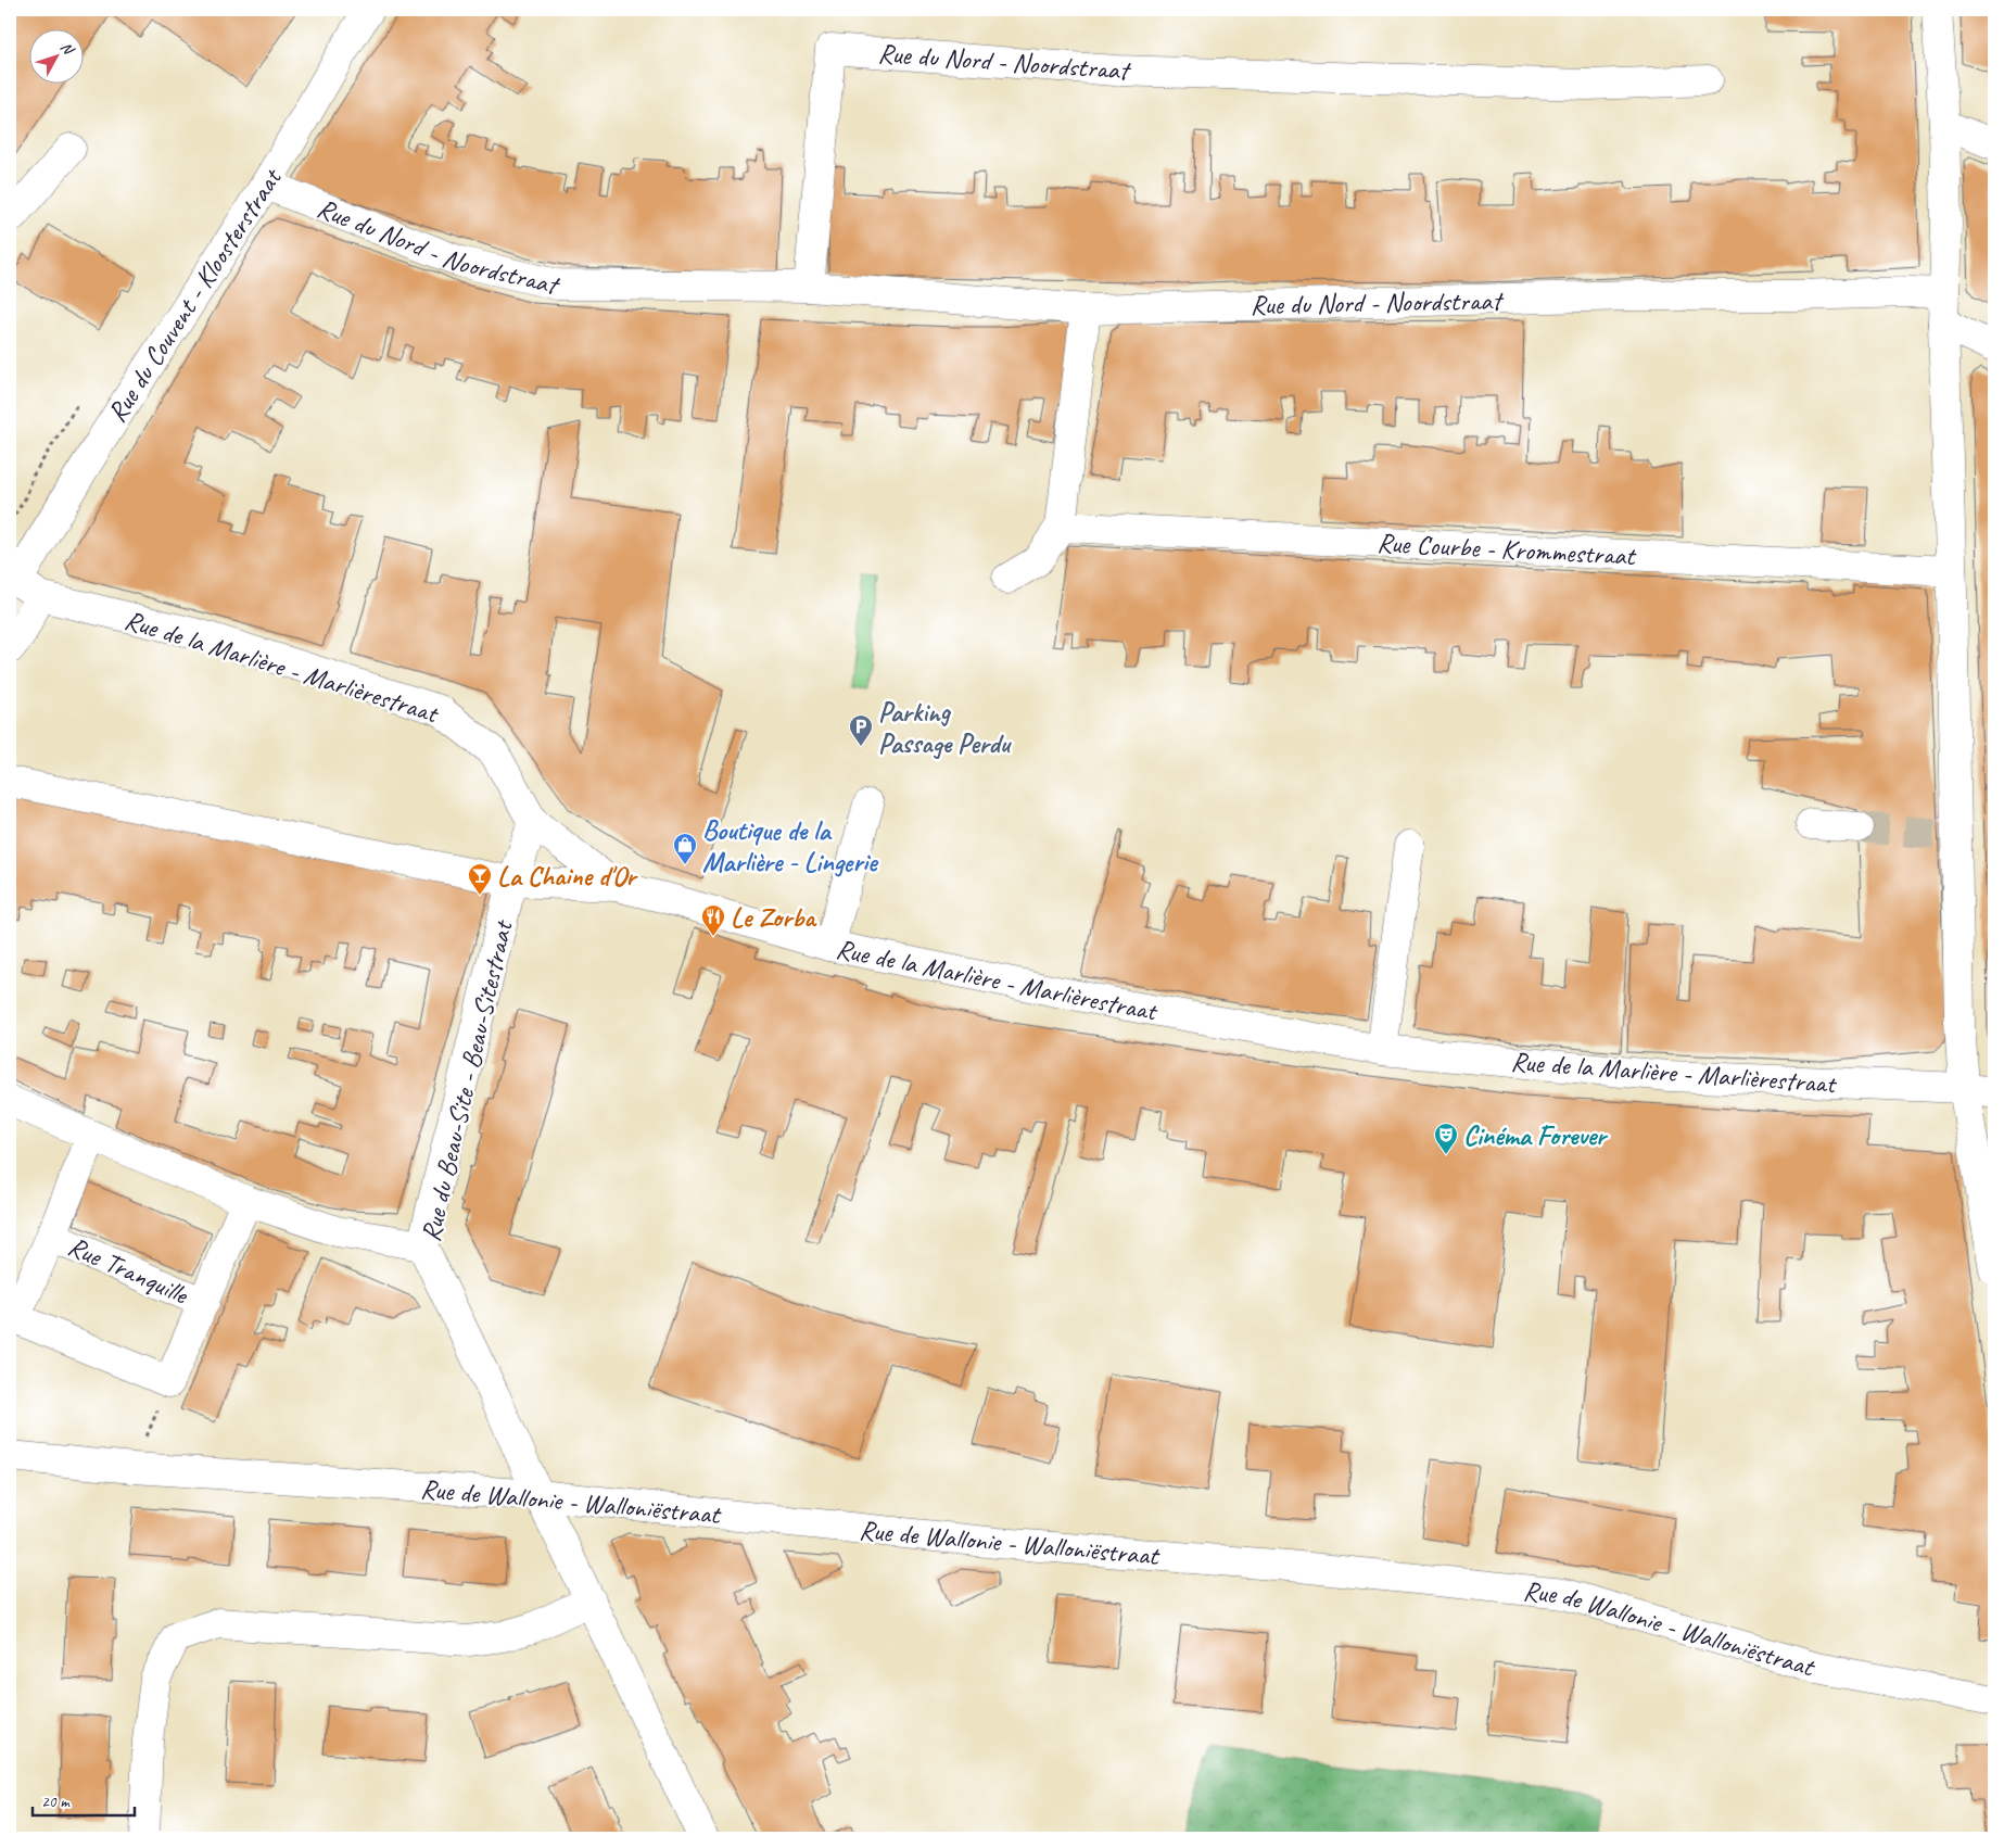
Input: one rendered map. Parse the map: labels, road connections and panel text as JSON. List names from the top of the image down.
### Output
{
  "streets": {
    "street": [
      "Rue du Nord - Noordstraat",
      "Rue du Couvent - Kloosterstraat",
      "Rue Courbe - Krommestraat",
      "Rue de la Marlière - Marlièrestraat",
      "Rue du Beau-Site - Beau-Sitestraat",
      "Rue Tranquille",
      "Rue de Wallonie - Walloniëstraat"
    ]
  },
  "crossings": [
    ["Rue du Nord - Noordstraat", "Rue du Couvent - Kloosterstraat"],
    ["Rue du Couvent - Kloosterstraat", "Rue de la Marlière - Marlièrestraat"],
    ["Rue de la Marlière - Marlièrestraat", "Rue du Beau-Site - Beau-Sitestraat"],
    ["Rue du Beau-Site - Beau-Sitestraat", "Rue de Wallonie - Walloniëstraat"]
  ],
  "places": {
    "parking": ["Parking Passage Perdu"],
    "shop": ["Boutique de la Marlière - Lingerie"],
    "bar": ["La Chaine d'Or"],
    "restaurant": ["Le Zorba"],
    "theatre": ["Cinéma Forever"]
  },
  "scale_bar": "20 m",
  "north": "top right"
}
